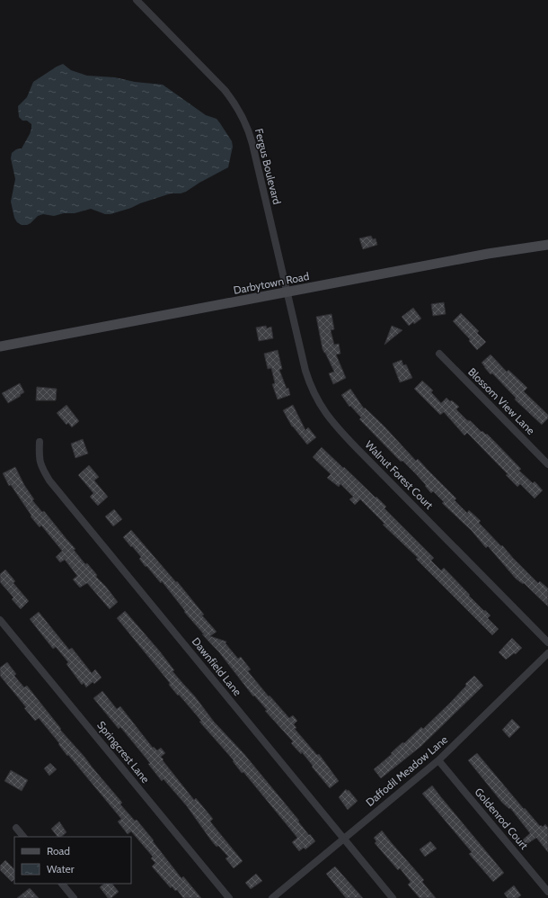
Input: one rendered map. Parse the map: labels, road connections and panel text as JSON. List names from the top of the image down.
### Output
{
  "streets": {
    "main road": ["Darbytown Road"],
    "street": [
      "Fergus Boulevard",
      "Blossom View Lane",
      "Walnut Forest Court",
      "Dawnfield Lane",
      "Springcrest Lane",
      "Daffodil Meadow Lane",
      "Goldenrod Court"
    ]
  },
  "crossings": [
    ["Fergus Boulevard", "Darbytown Road"],
    ["Fergus Boulevard", "Walnut Forest Court"],
    ["Darbytown Road", "Walnut Forest Court"],
    ["Dawnfield Lane", "Daffodil Meadow Lane"],
    ["Daffodil Meadow Lane", "Goldenrod Court"]
  ],
  "legend": ["Road", "Water"]
}
